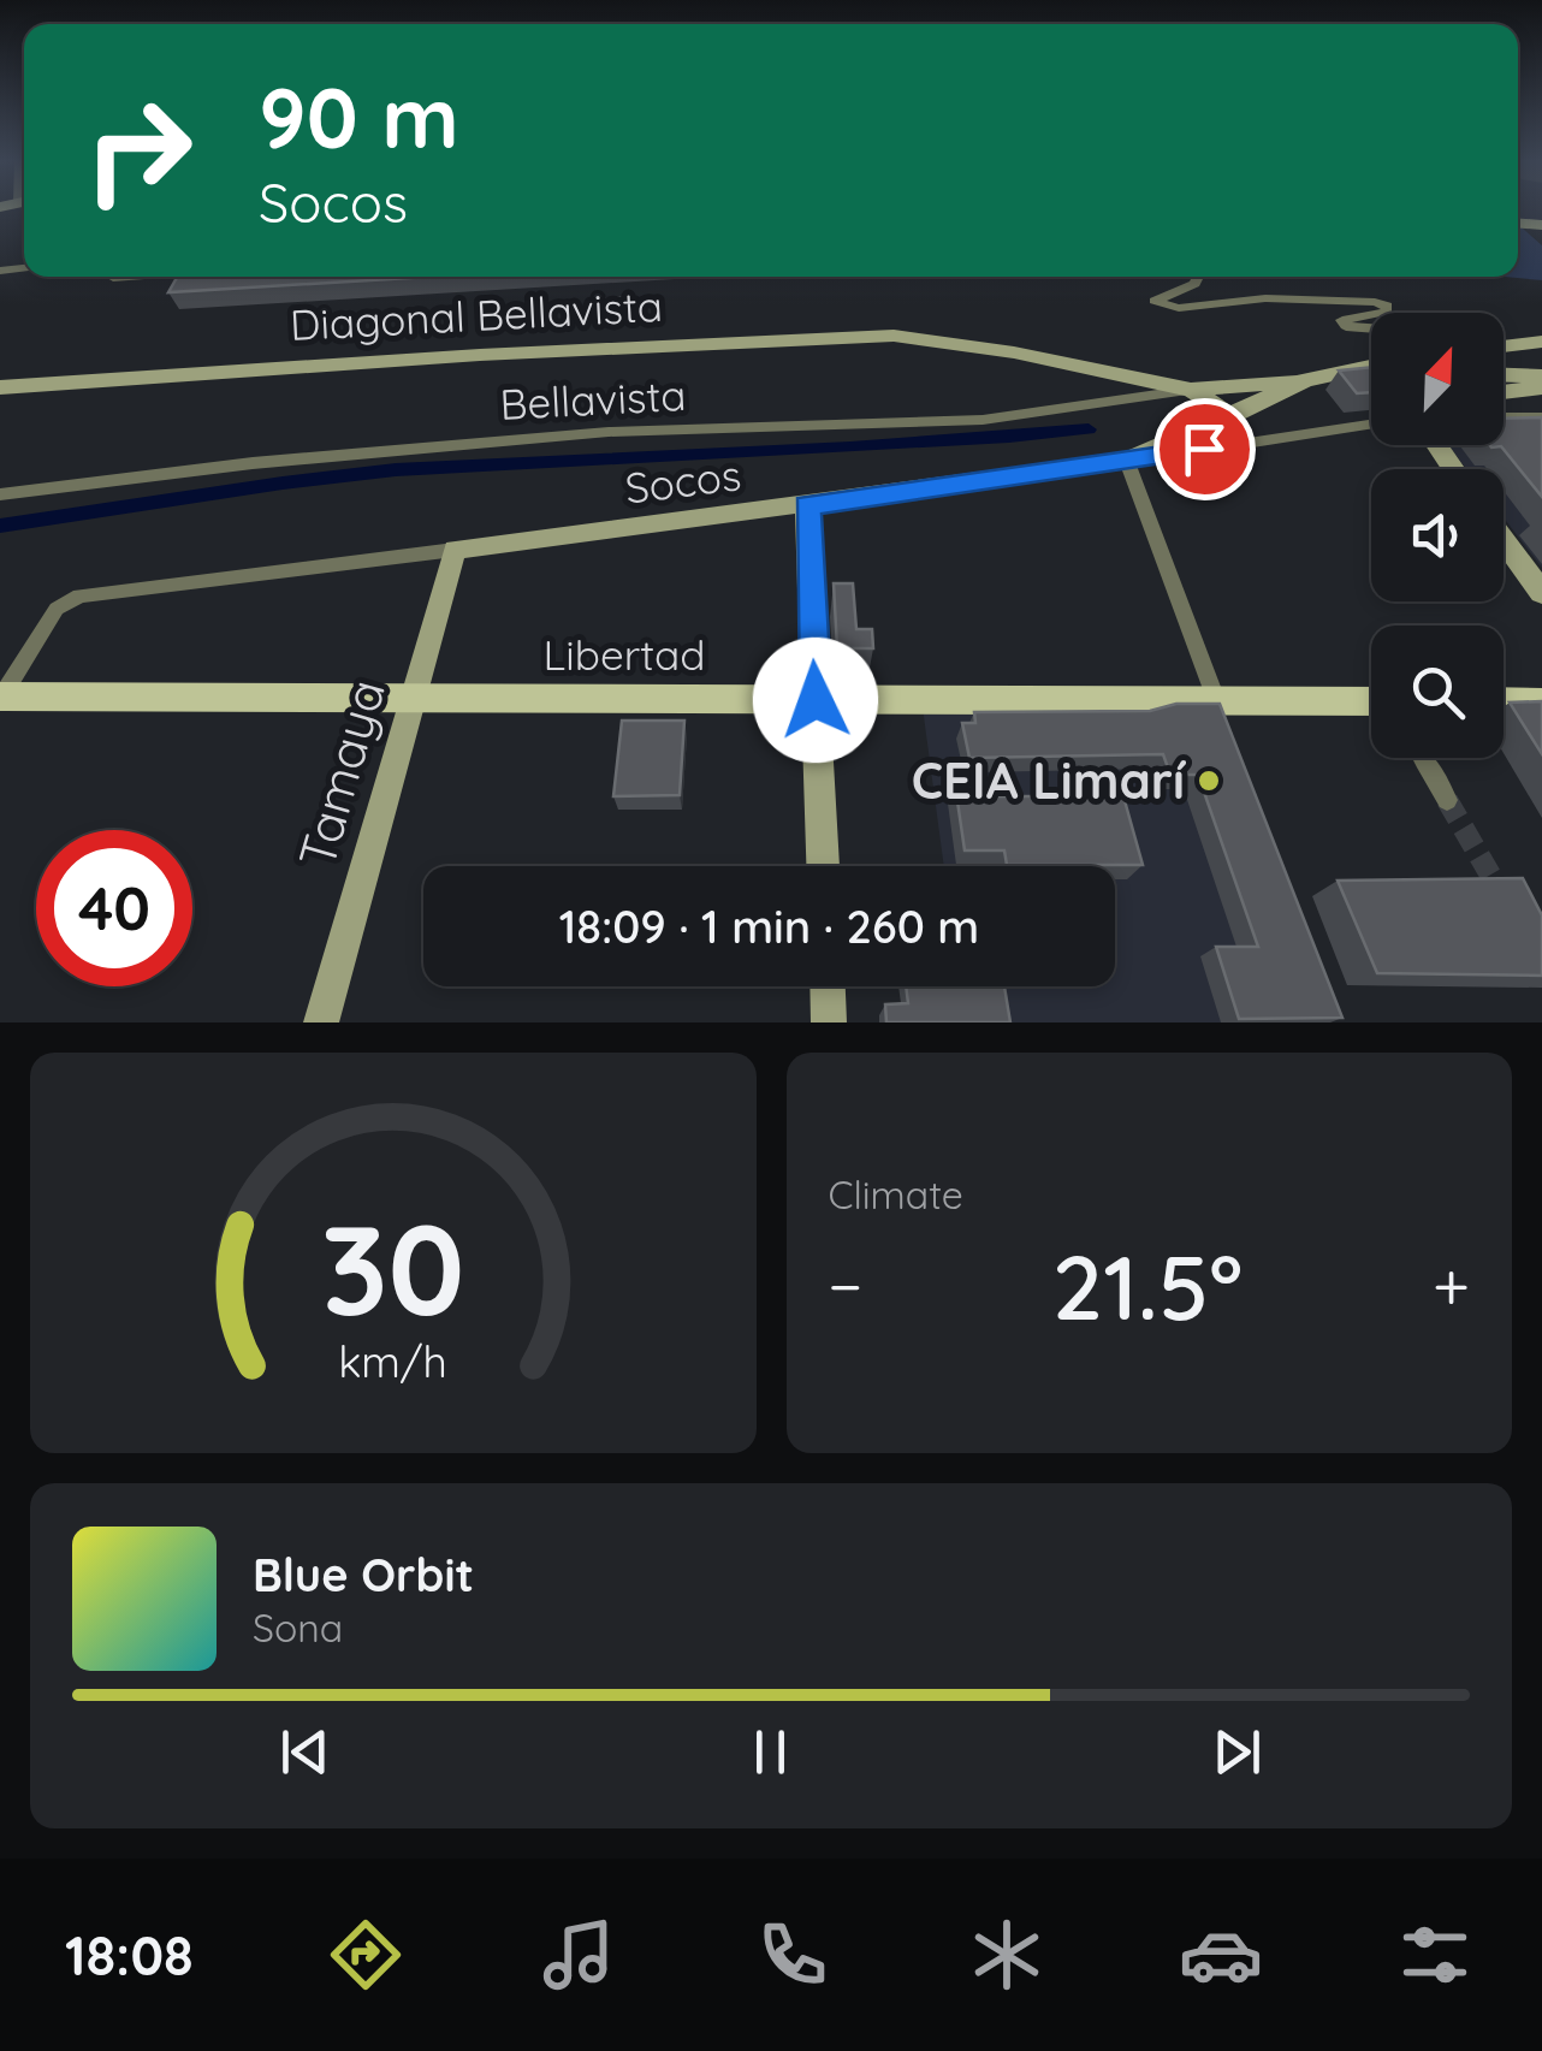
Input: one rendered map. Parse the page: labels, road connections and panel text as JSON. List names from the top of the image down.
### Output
{
  "streets": {
    "main road": ["Libertad"],
    "street": [
      "Diagonal Bellavista",
      "Bellavista",
      "Socos",
      "Tamaya"
    ]
  },
  "crossings": [
    ["Diagonal Bellavista", "Bellavista"],
    ["Socos", "Libertad"],
    ["Socos", "Tamaya"],
    ["Libertad", "Tamaya"]
  ],
  "places": ["CEIA Limarí"],
  "north": "top right",
  "page": {
    "turn": ["90 m", "Socos"],
    "limit": "40",
    "trip": "18:09 · 1 min · 260 m",
    "tile": "Climate",
    "heat": ["−", "21.5°", "+"],
    "song": ["Blue Orbit", "Sona"],
    "tabs": "18:08",
    "gauge": ["30", "km/h"]
  }
}
